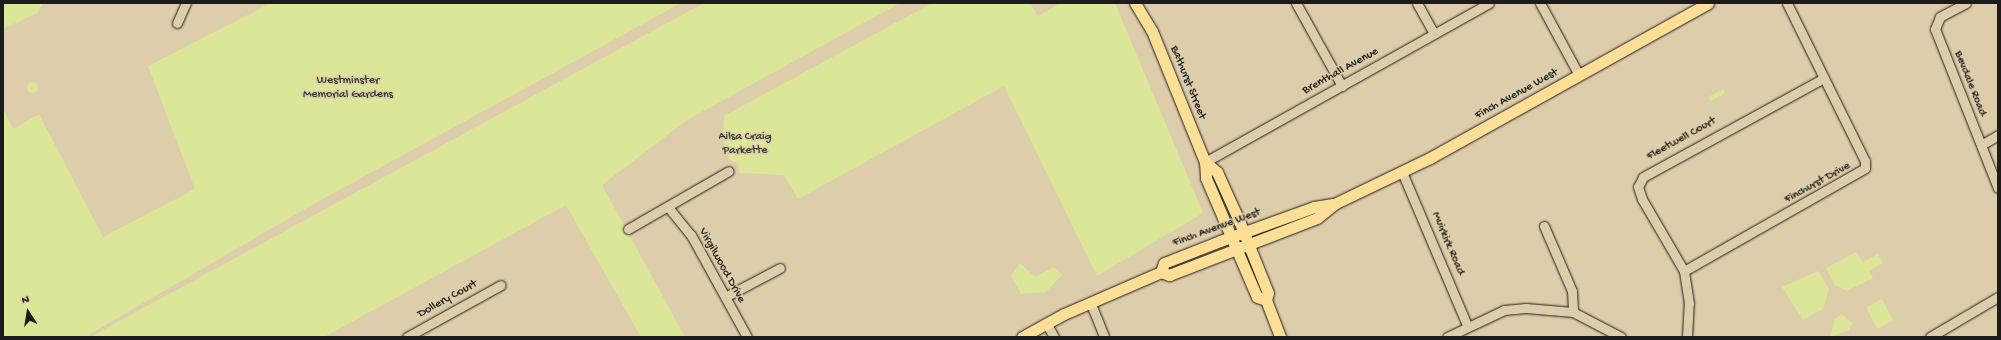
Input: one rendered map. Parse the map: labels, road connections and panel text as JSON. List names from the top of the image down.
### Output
{
  "streets": {
    "main road": ["Bathurst Street", "Finch Avenue West"],
    "street": [
      "Brenthall Avenue",
      "Bevdale Road",
      "Fleetwell Court",
      "Finchurst Drive",
      "Muirkirk Road",
      "Virgilwood Drive",
      "Dollery Court"
    ]
  },
  "crossings": [
    ["Brenthall Avenue", "Bathurst Street"],
    ["Bathurst Street", "Finch Avenue West"],
    ["Finch Avenue West", "Muirkirk Road"],
    ["Fleetwell Court", "Finchurst Drive"]
  ],
  "parks": ["Westminster Memorial Gardens", "Ailsa Craig Parkette"],
  "north": "top"
}
